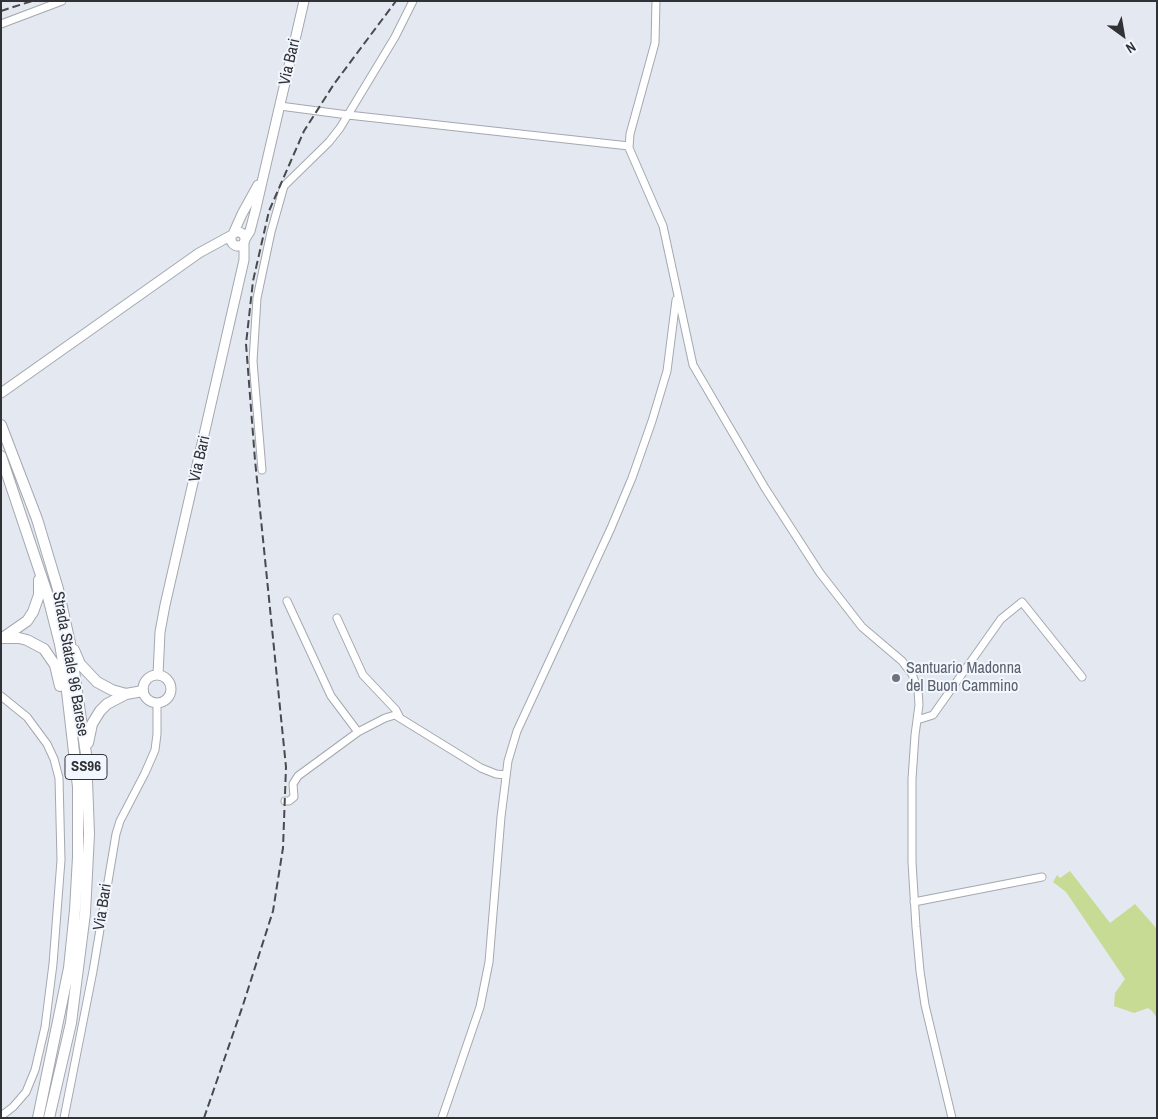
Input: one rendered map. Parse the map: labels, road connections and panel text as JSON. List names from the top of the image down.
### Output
{
  "streets": {
    "highway": ["Strada Statale 96 Barese", "SS96"],
    "main road": ["Via Bari"]
  },
  "places": ["Santuario Madonna del Buon Cammino"],
  "north": "bottom right"
}
